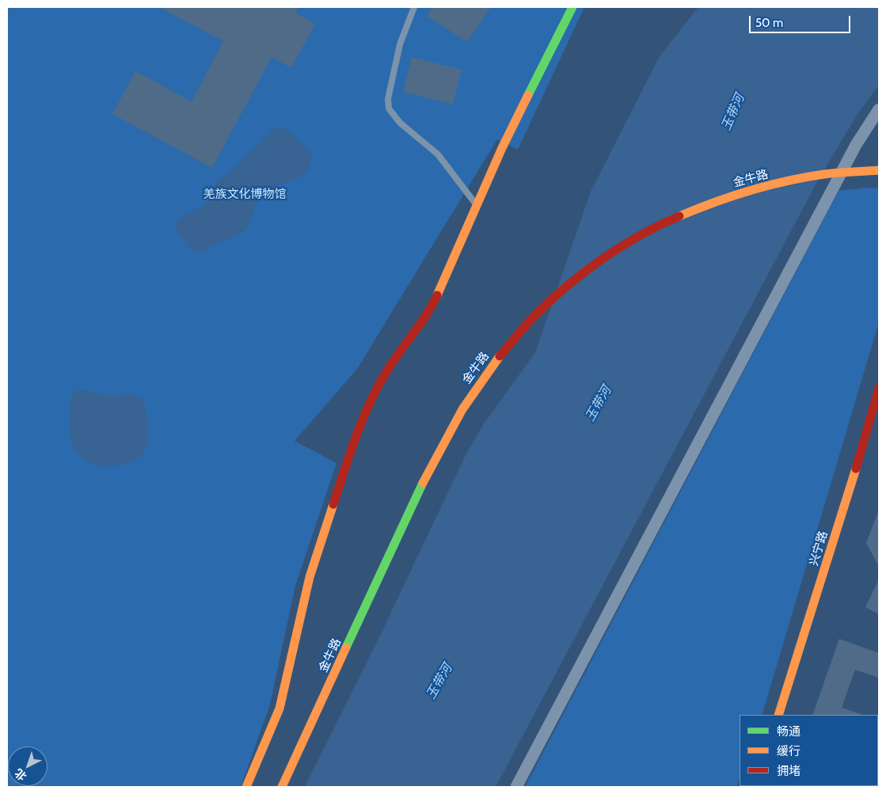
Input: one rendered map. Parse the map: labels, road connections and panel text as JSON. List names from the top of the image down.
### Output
{
  "streets": {
    "street": ["金牛路", "兴宁路"]
  },
  "water": ["玉带河"],
  "parks": ["羌族文化博物馆"],
  "legend": ["畅通", "缓行", "拥堵"],
  "scale_bar": "50 m",
  "north": "bottom left"
}
